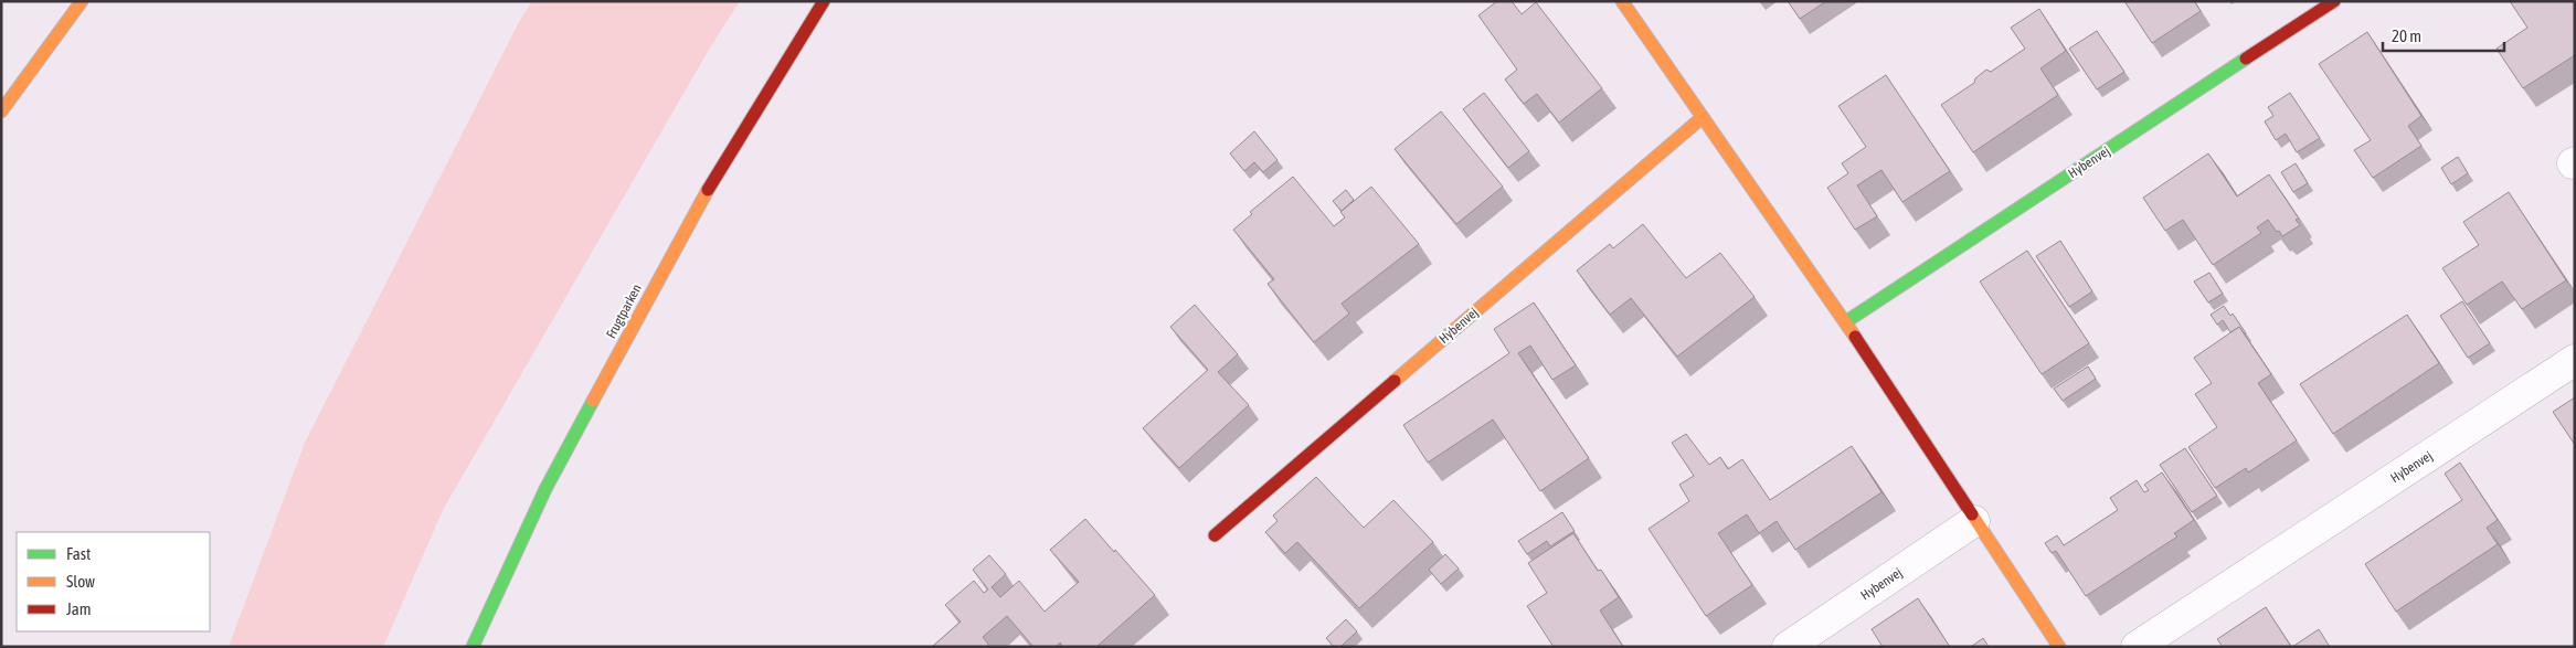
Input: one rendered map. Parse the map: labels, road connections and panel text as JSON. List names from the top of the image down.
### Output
{
  "streets": {
    "main road": ["Hybenvej", "Frugtparken"]
  },
  "legend": ["Fast", "Slow", "Jam"],
  "scale_bar": "20 m"
}
